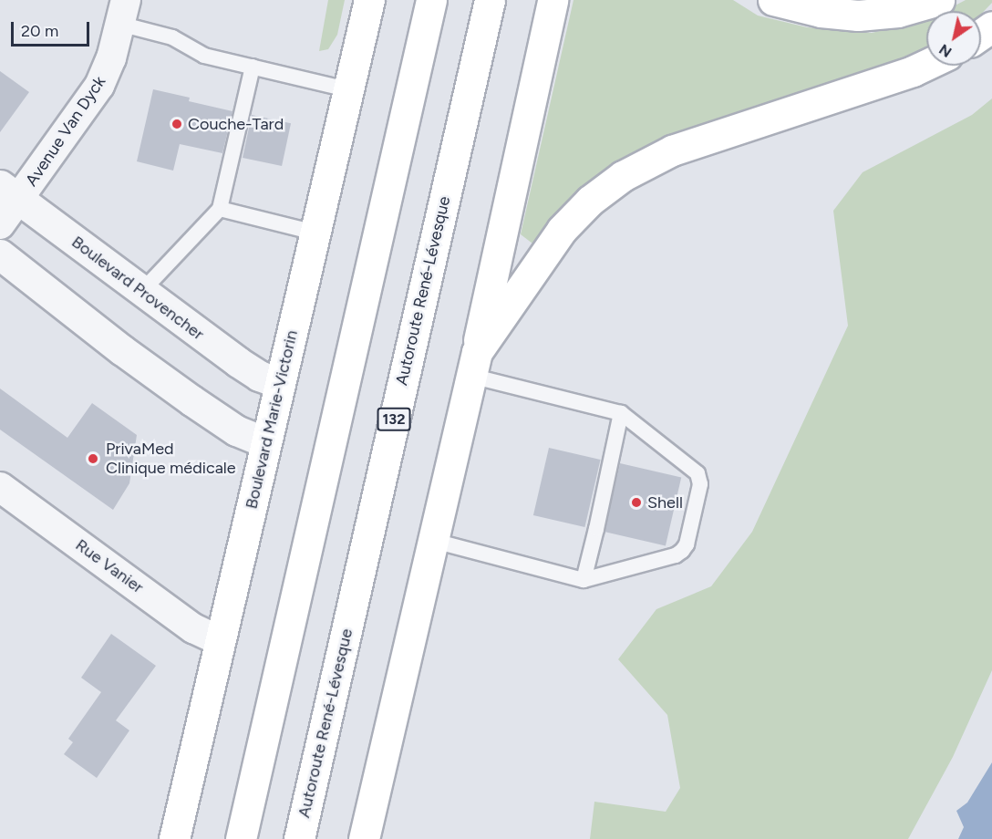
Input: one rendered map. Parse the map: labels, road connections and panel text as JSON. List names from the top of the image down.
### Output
{
  "streets": {
    "main road": ["Autoroute René-Lévesque", "Boulevard Marie-Victorin", "132"],
    "street": ["Avenue Van Dyck", "Boulevard Provencher", "Rue Vanier"]
  },
  "crossings": [
    ["Avenue Van Dyck", "Boulevard Provencher"],
    ["Boulevard Provencher", "Boulevard Marie-Victorin"],
    ["Boulevard Marie-Victorin", "Rue Vanier"]
  ],
  "places": ["Couche-Tard", "PrivaMed Clinique médicale", "Shell"],
  "scale_bar": "20 m",
  "north": "bottom left"
}
